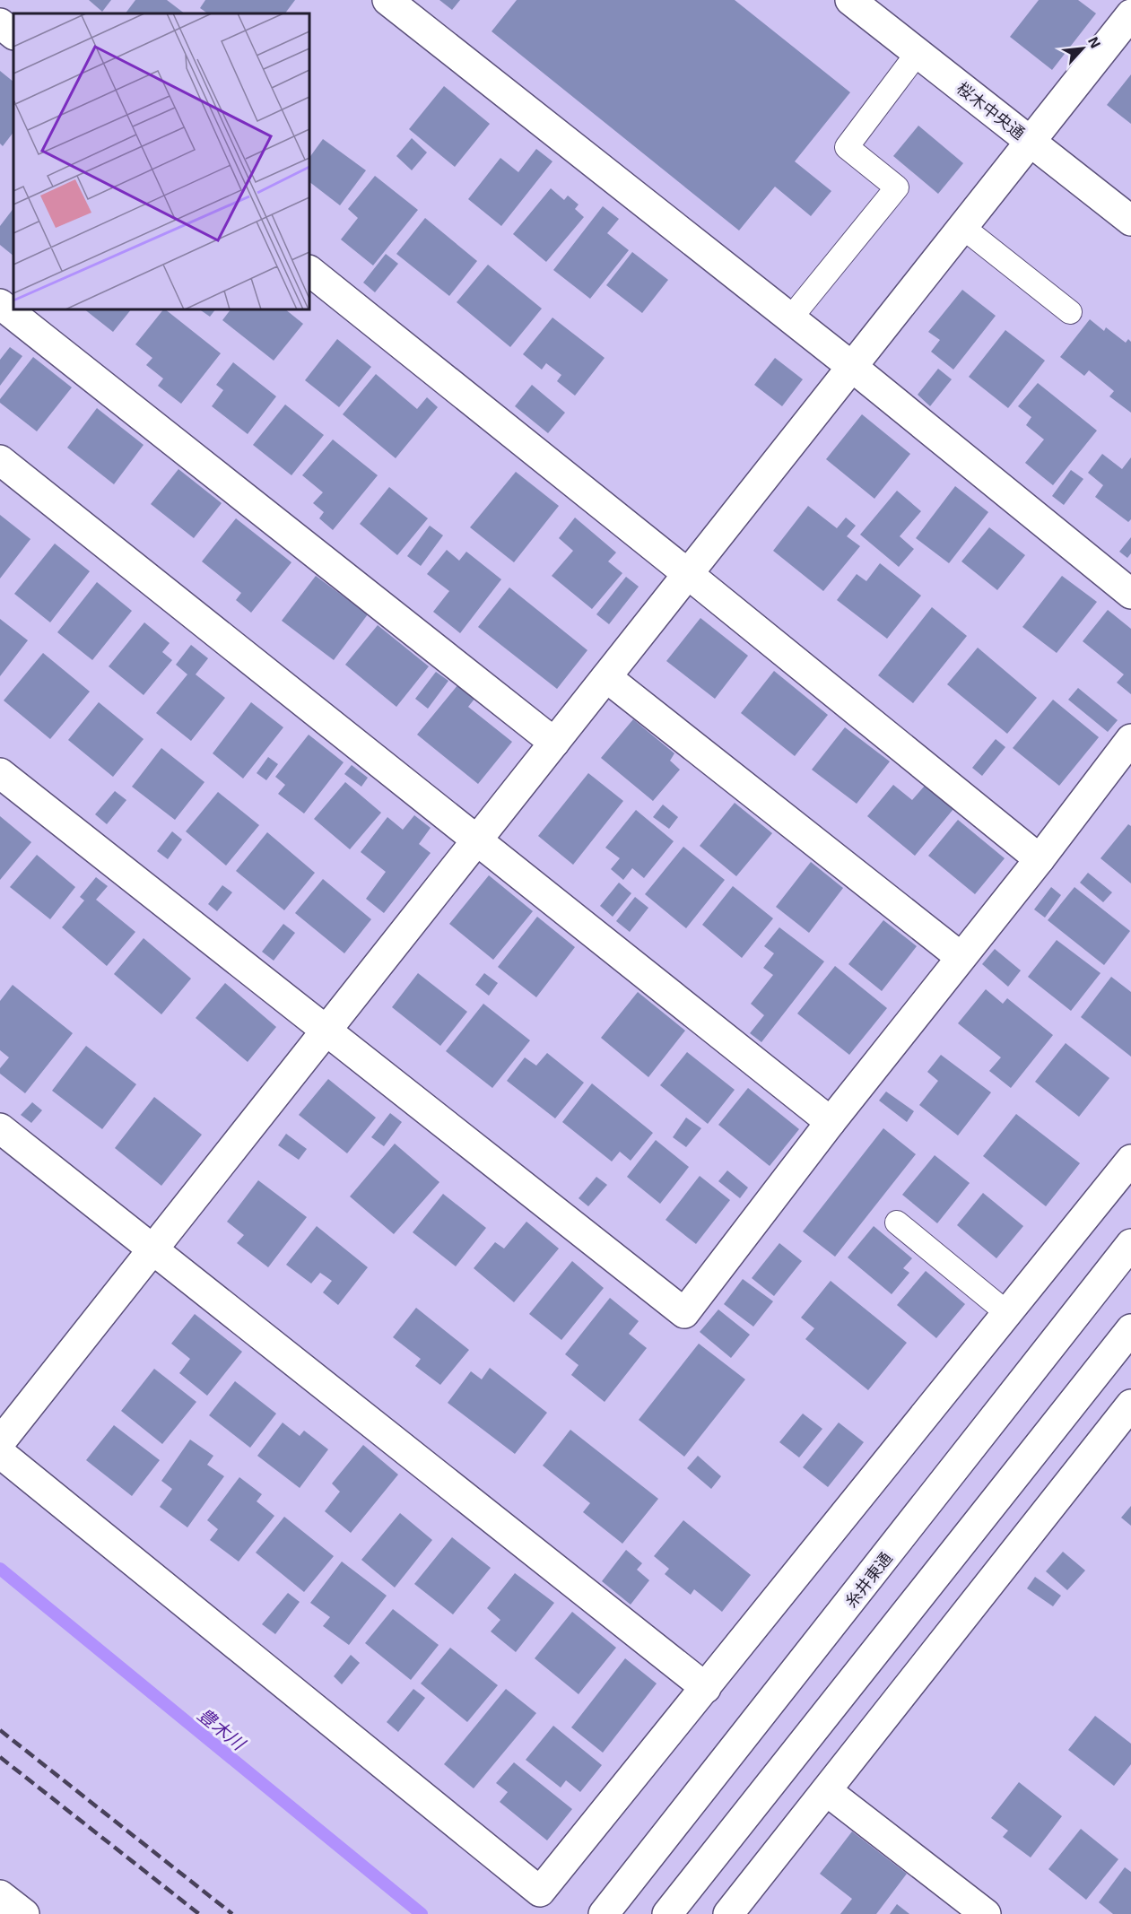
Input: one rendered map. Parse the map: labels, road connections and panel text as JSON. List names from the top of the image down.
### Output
{
  "streets": {
    "street": ["桜木中央通", "糸井東通"]
  },
  "water": ["豊木川"],
  "north": "top right"
}
